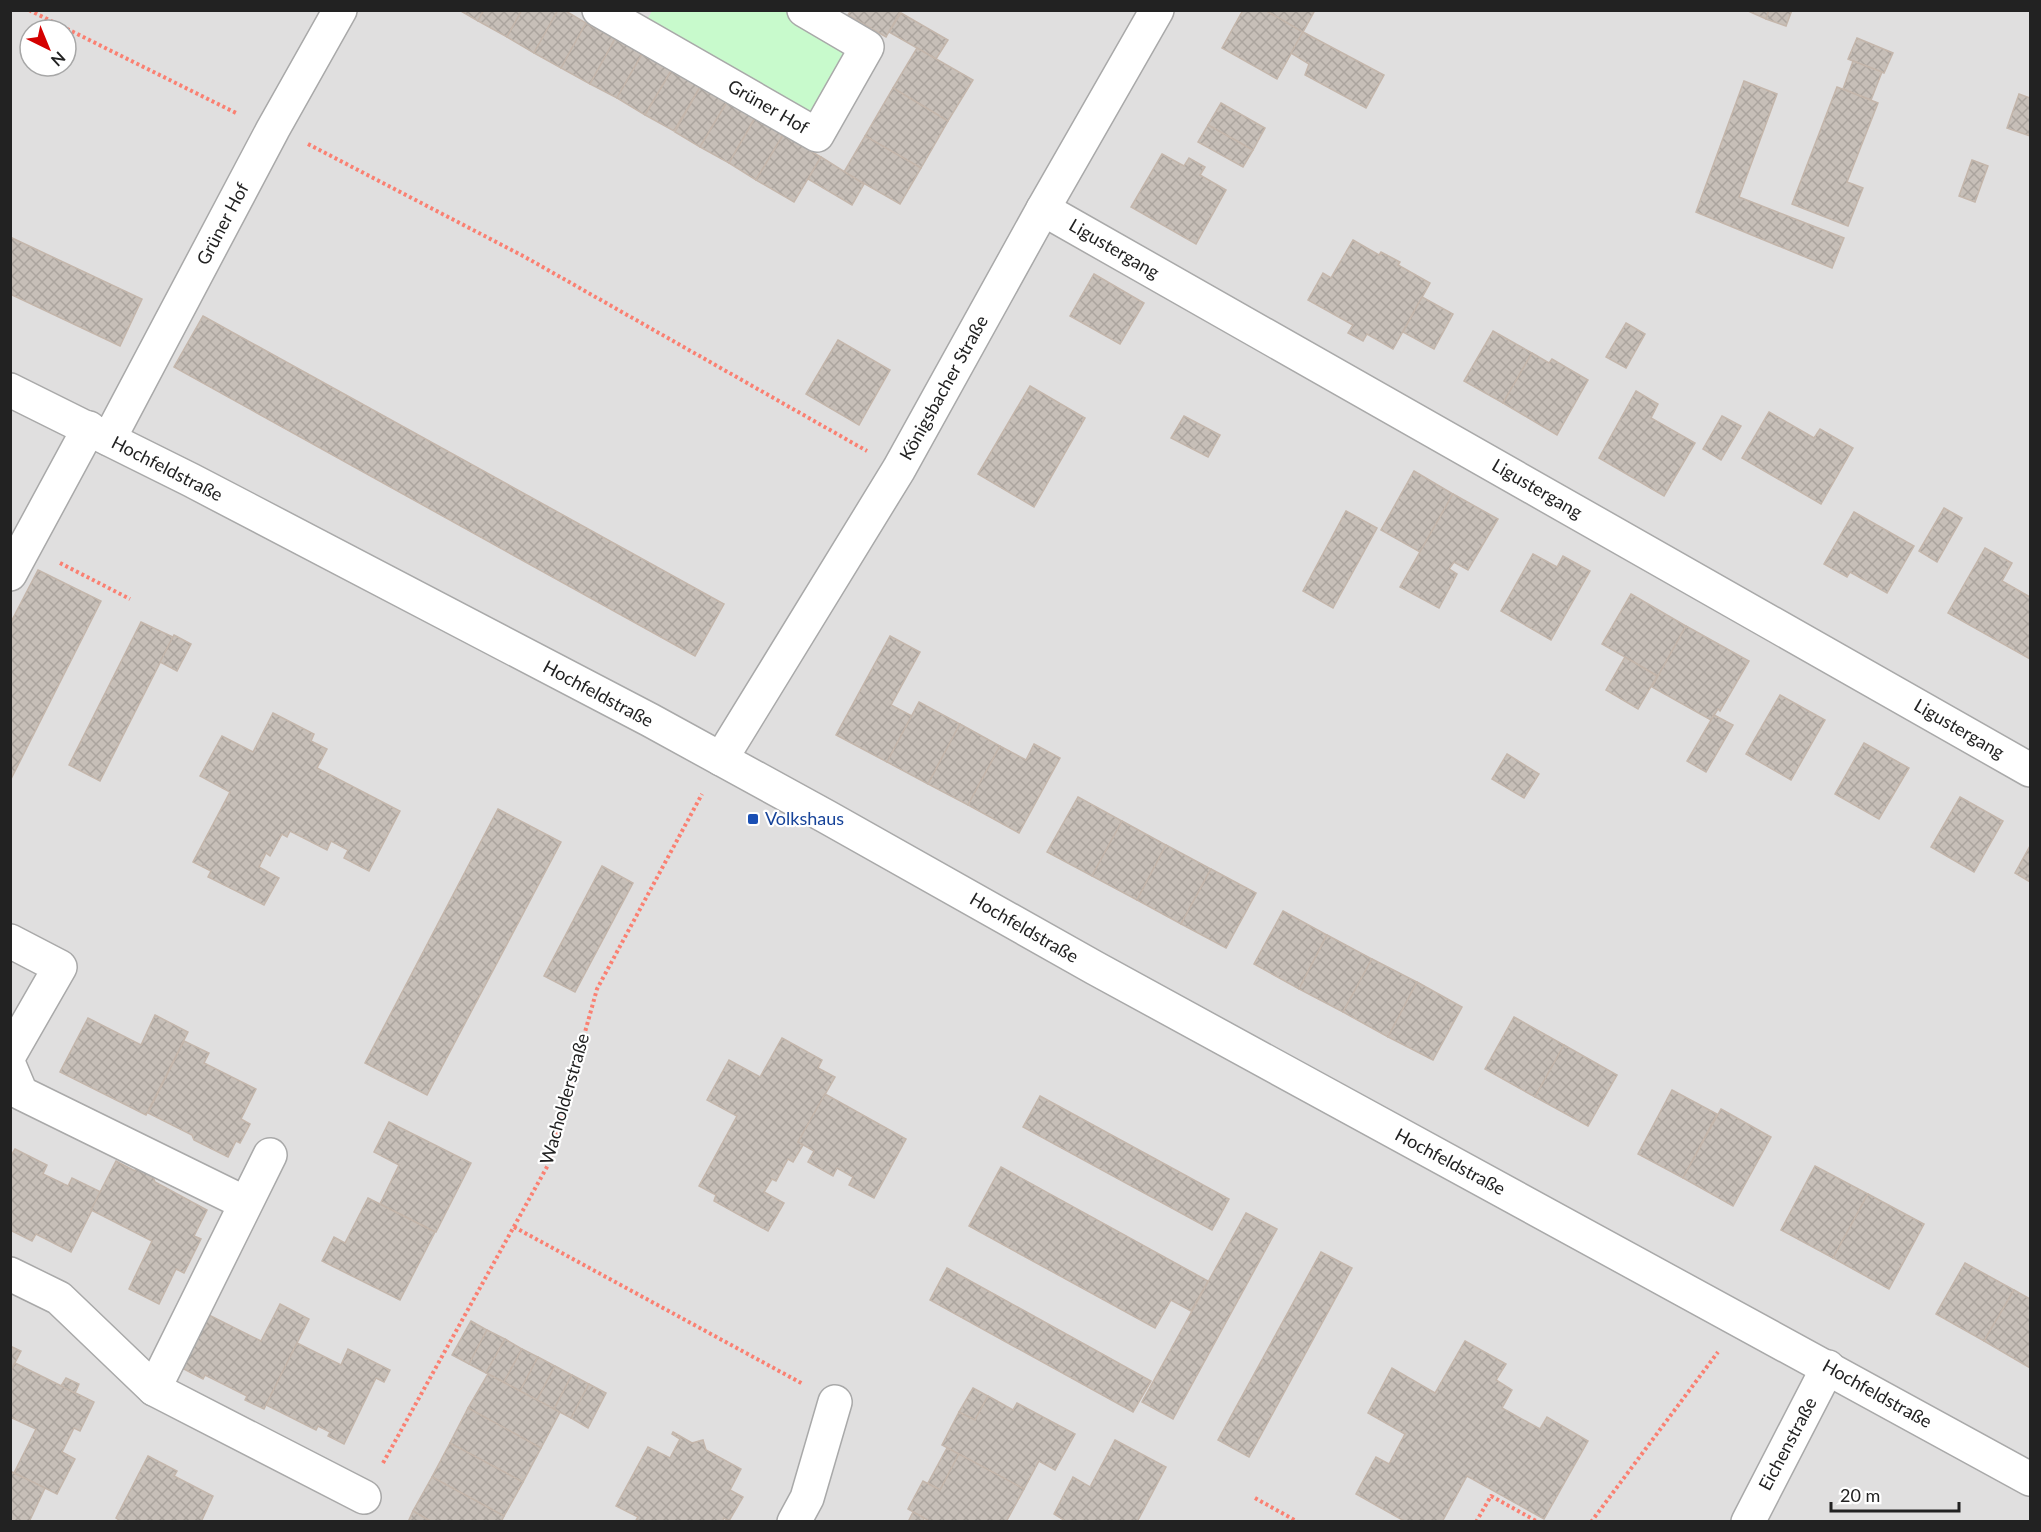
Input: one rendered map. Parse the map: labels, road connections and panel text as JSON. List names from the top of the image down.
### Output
{
  "streets": {
    "street": [
      "Grüner Hof",
      "Ligustergang",
      "Königsbacher Straße",
      "Hochfeldstraße",
      "Eichenstraße"
    ],
    "path": ["Wacholderstraße"]
  },
  "crossings": [
    ["Grüner Hof", "Hochfeldstraße"],
    ["Ligustergang", "Königsbacher Straße"],
    ["Königsbacher Straße", "Hochfeldstraße"],
    ["Königsbacher Straße", "Wacholderstraße"],
    ["Hochfeldstraße", "Wacholderstraße"],
    ["Hochfeldstraße", "Eichenstraße"]
  ],
  "places": {
    "transit": ["Volkshaus"]
  },
  "scale_bar": "20 m",
  "north": "bottom right"
}
